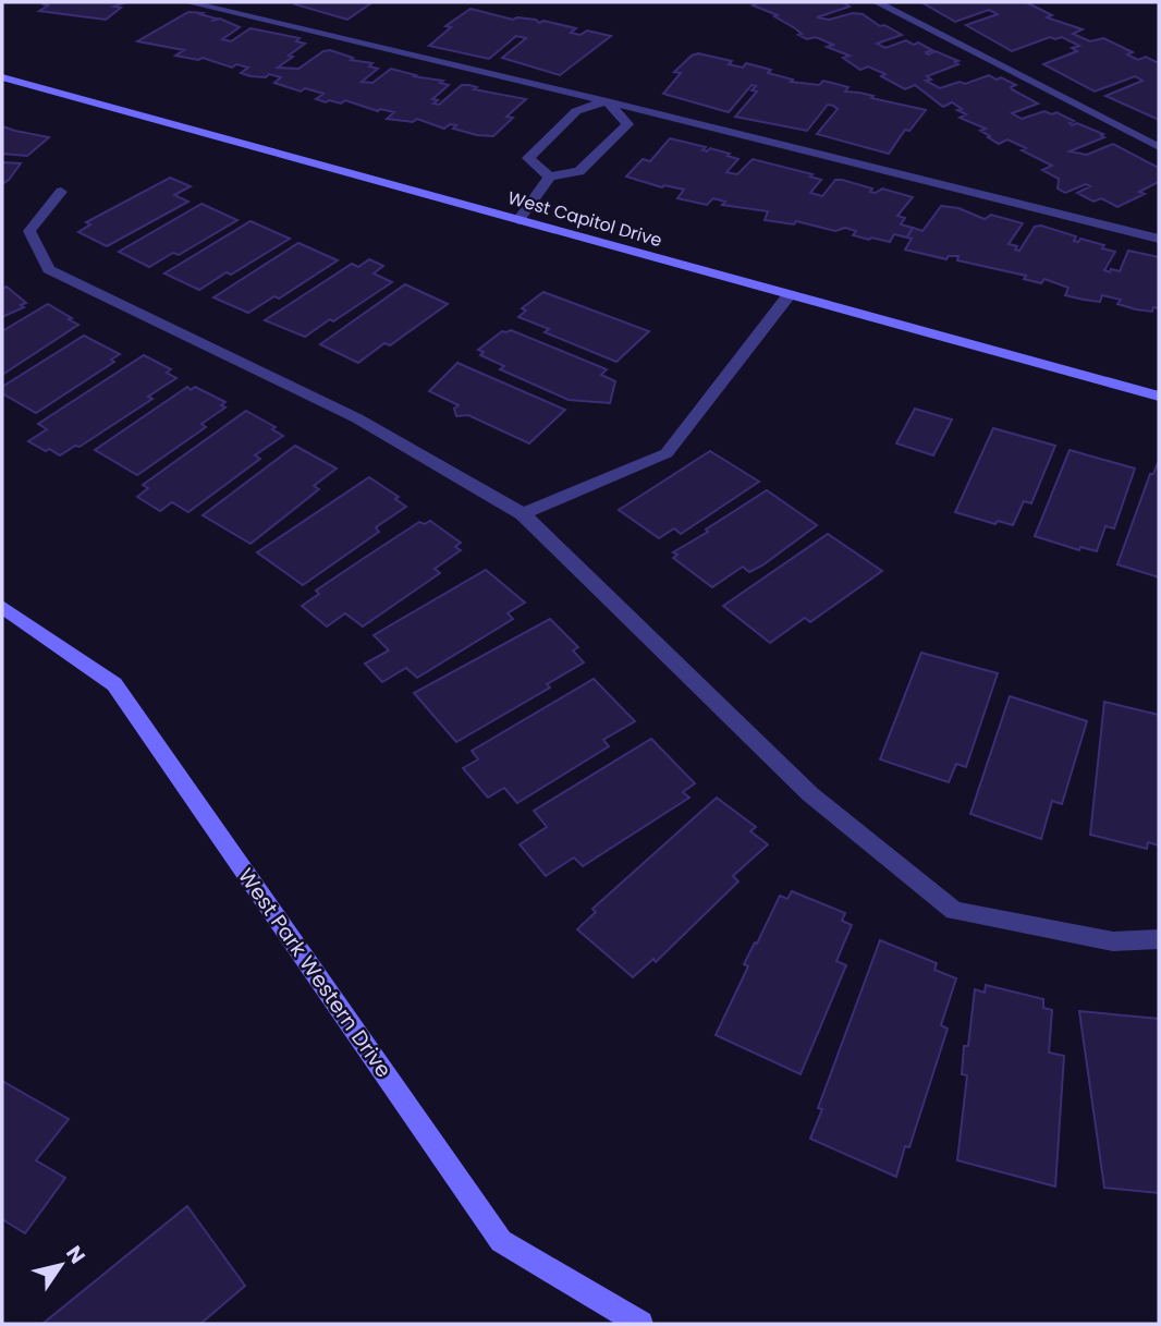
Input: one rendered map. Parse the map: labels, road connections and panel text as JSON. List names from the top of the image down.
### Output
{
  "streets": {
    "street": ["West Capitol Drive", "West Park Western Drive"]
  },
  "north": "top right"
}
